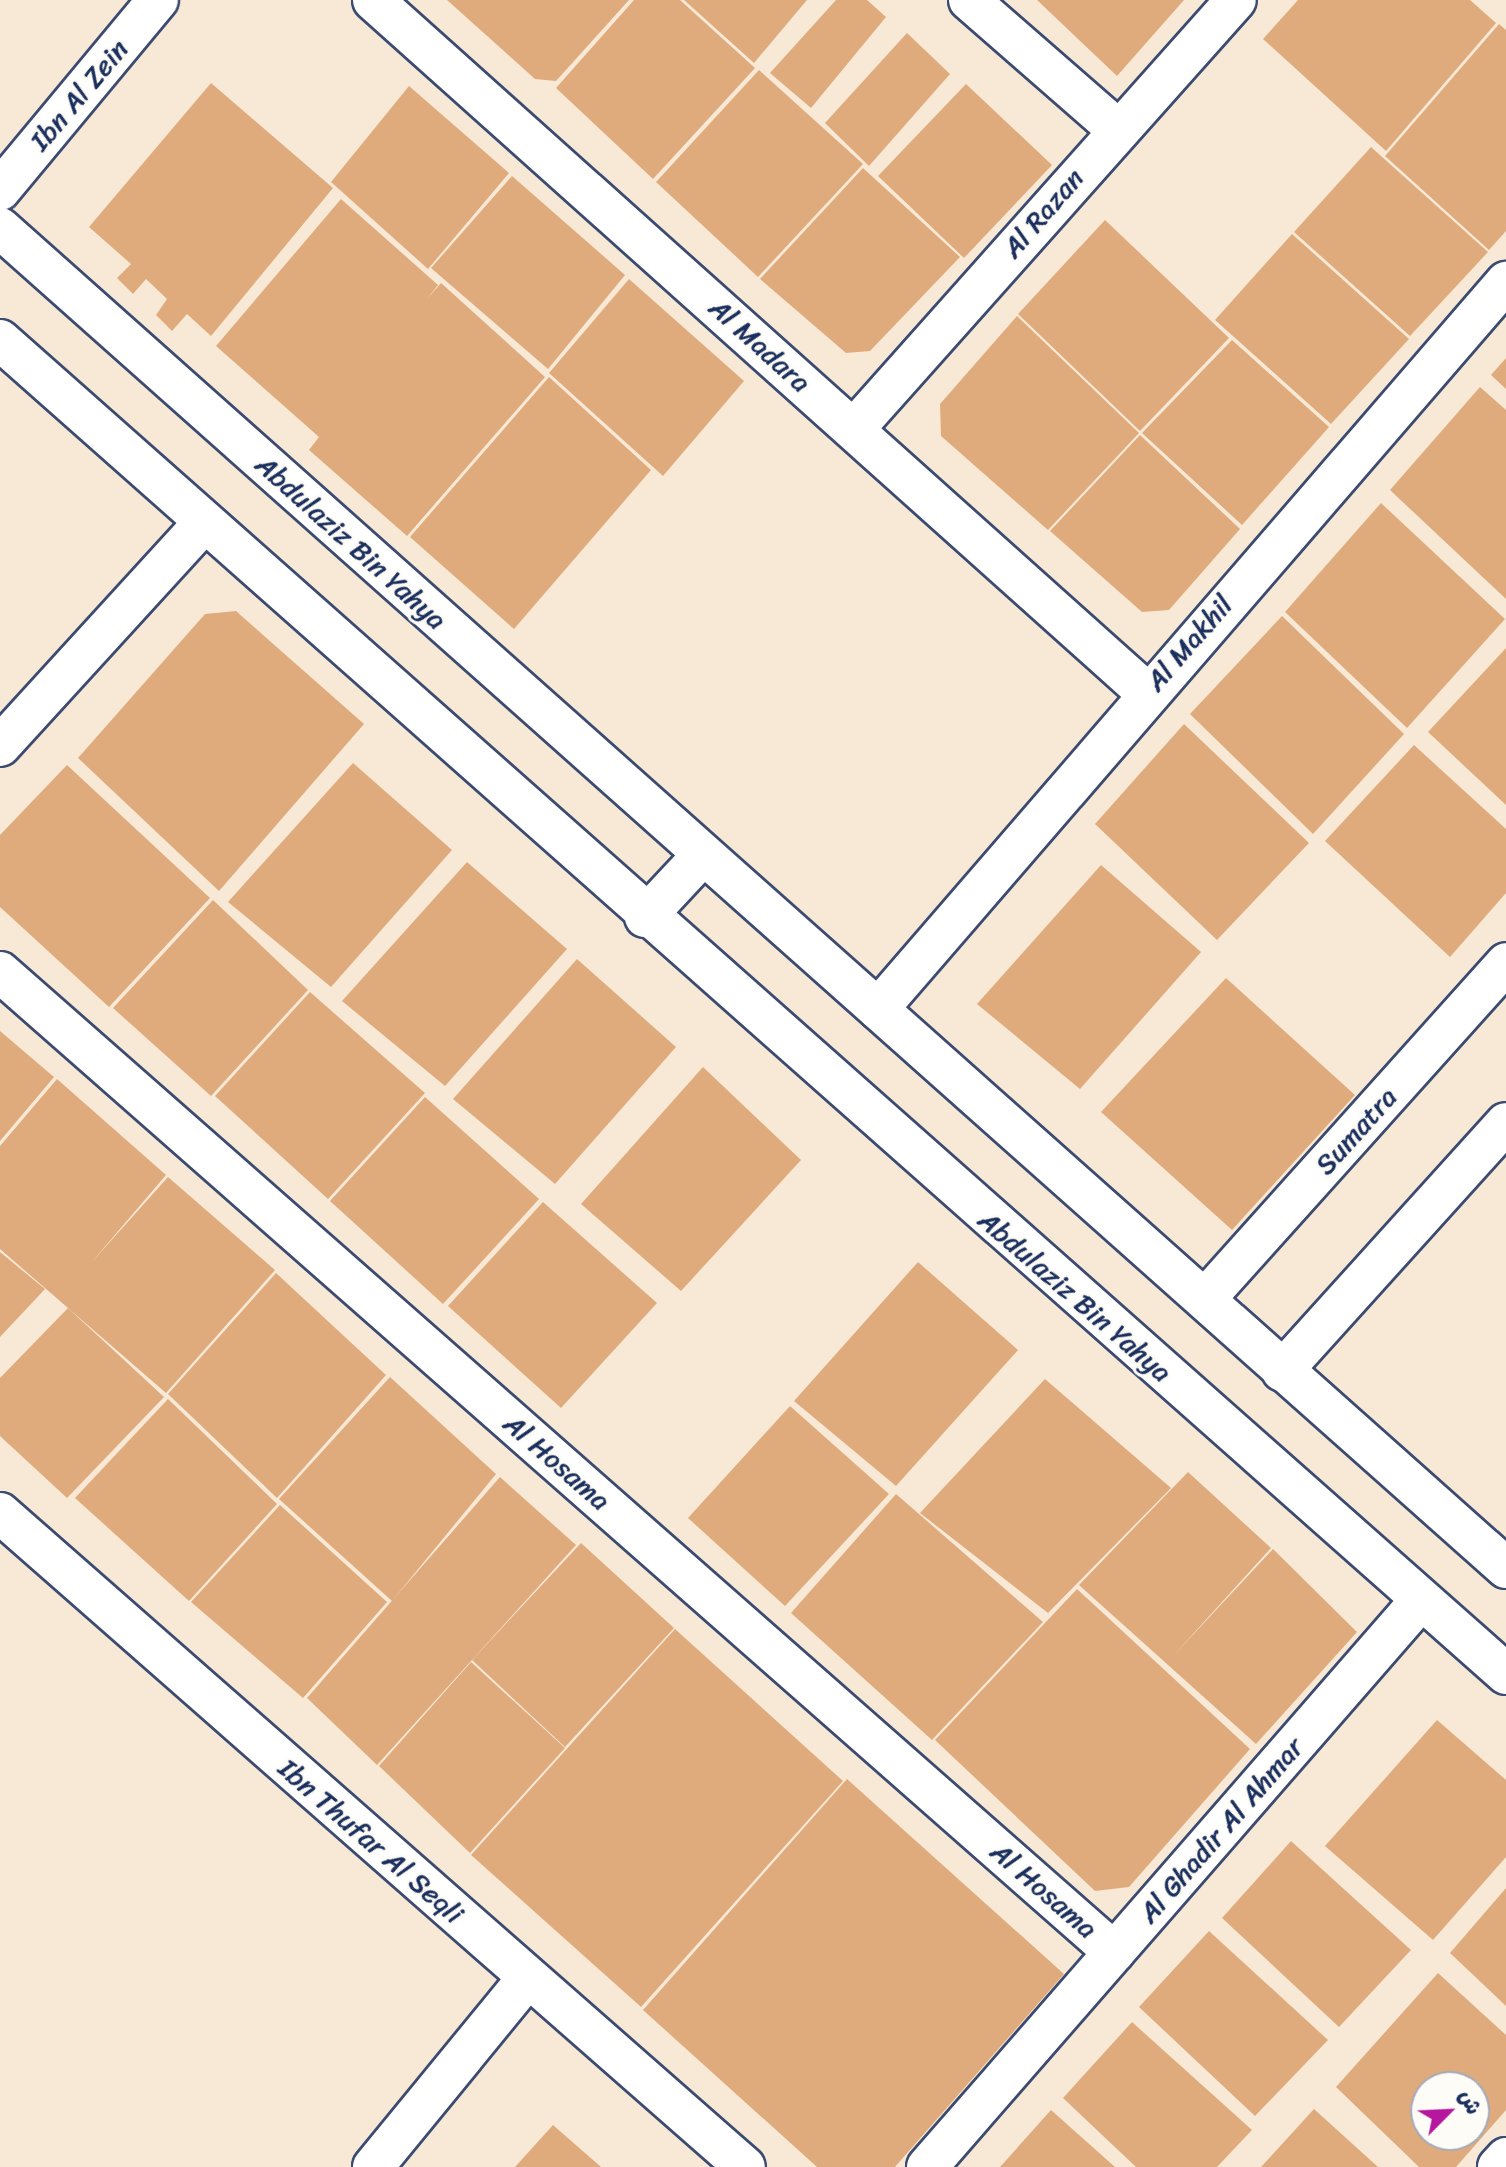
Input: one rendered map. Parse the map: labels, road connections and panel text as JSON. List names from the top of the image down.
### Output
{
  "streets": {
    "street": [
      "Ibn Al Zein",
      "Al Razan",
      "Al Madara",
      "Abdulaziz Bin Yahya",
      "Al Makhil",
      "Sumatra",
      "Al Hosama",
      "Al Ghadir Al Ahmar",
      "Ibn Thufar Al Seqli"
    ]
  },
  "crossings": [
    ["Al Razan", "Al Madara"],
    ["Al Madara", "Al Makhil"],
    ["Abdulaziz Bin Yahya", "Al Makhil"],
    ["Abdulaziz Bin Yahya", "Sumatra"],
    ["Abdulaziz Bin Yahya", "Al Ghadir Al Ahmar"],
    ["Al Hosama", "Al Ghadir Al Ahmar"]
  ],
  "north": "top right"
}
